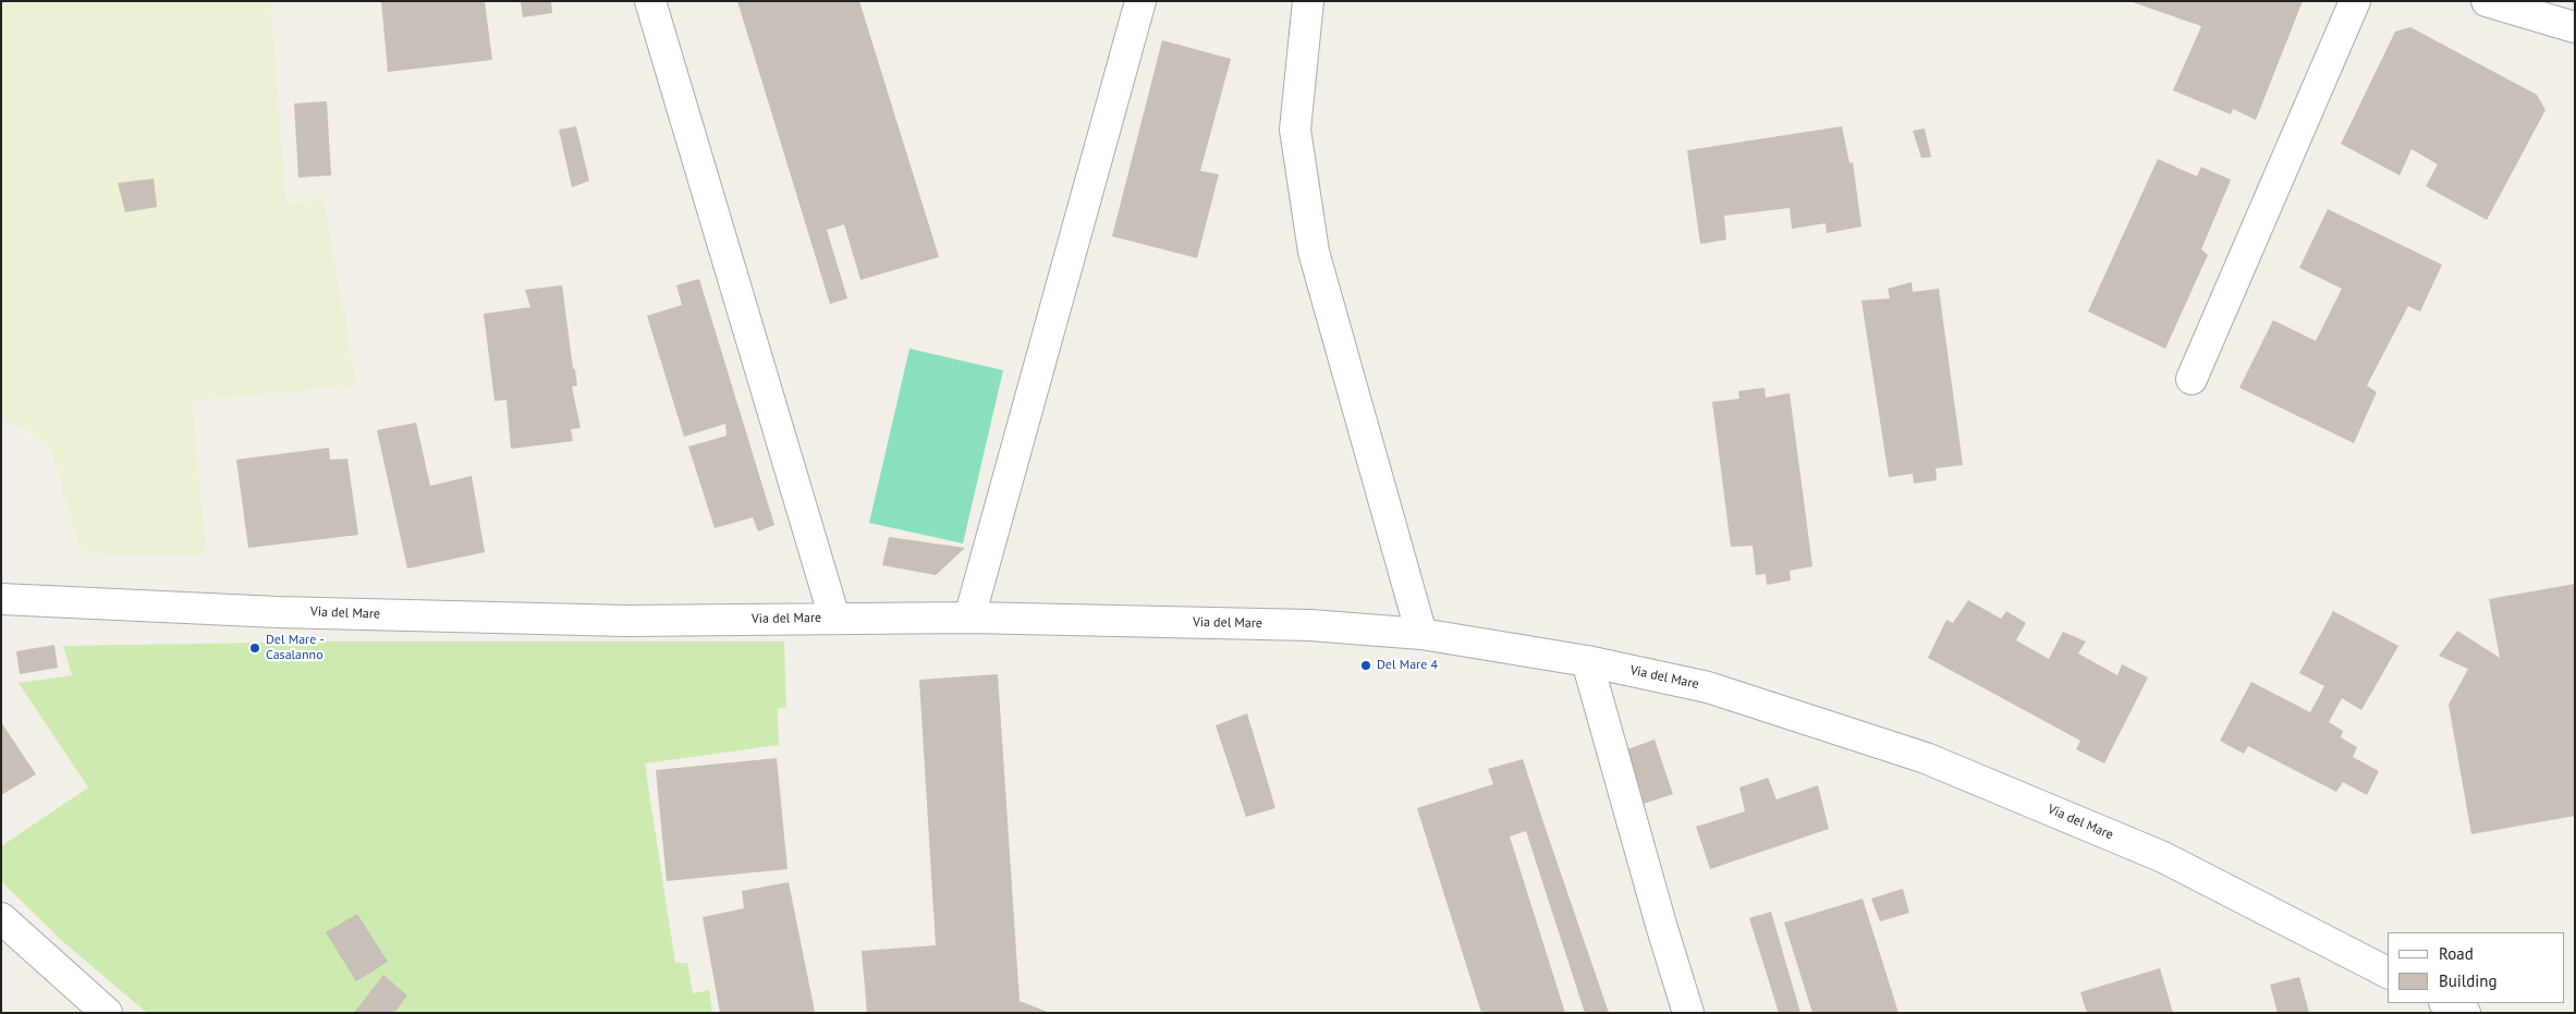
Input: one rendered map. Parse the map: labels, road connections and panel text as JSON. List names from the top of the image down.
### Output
{
  "streets": {
    "street": ["Via del Mare"]
  },
  "places": ["Del Mare - Casalanno", "Del Mare 4"],
  "legend": ["Road", "Building"]
}
